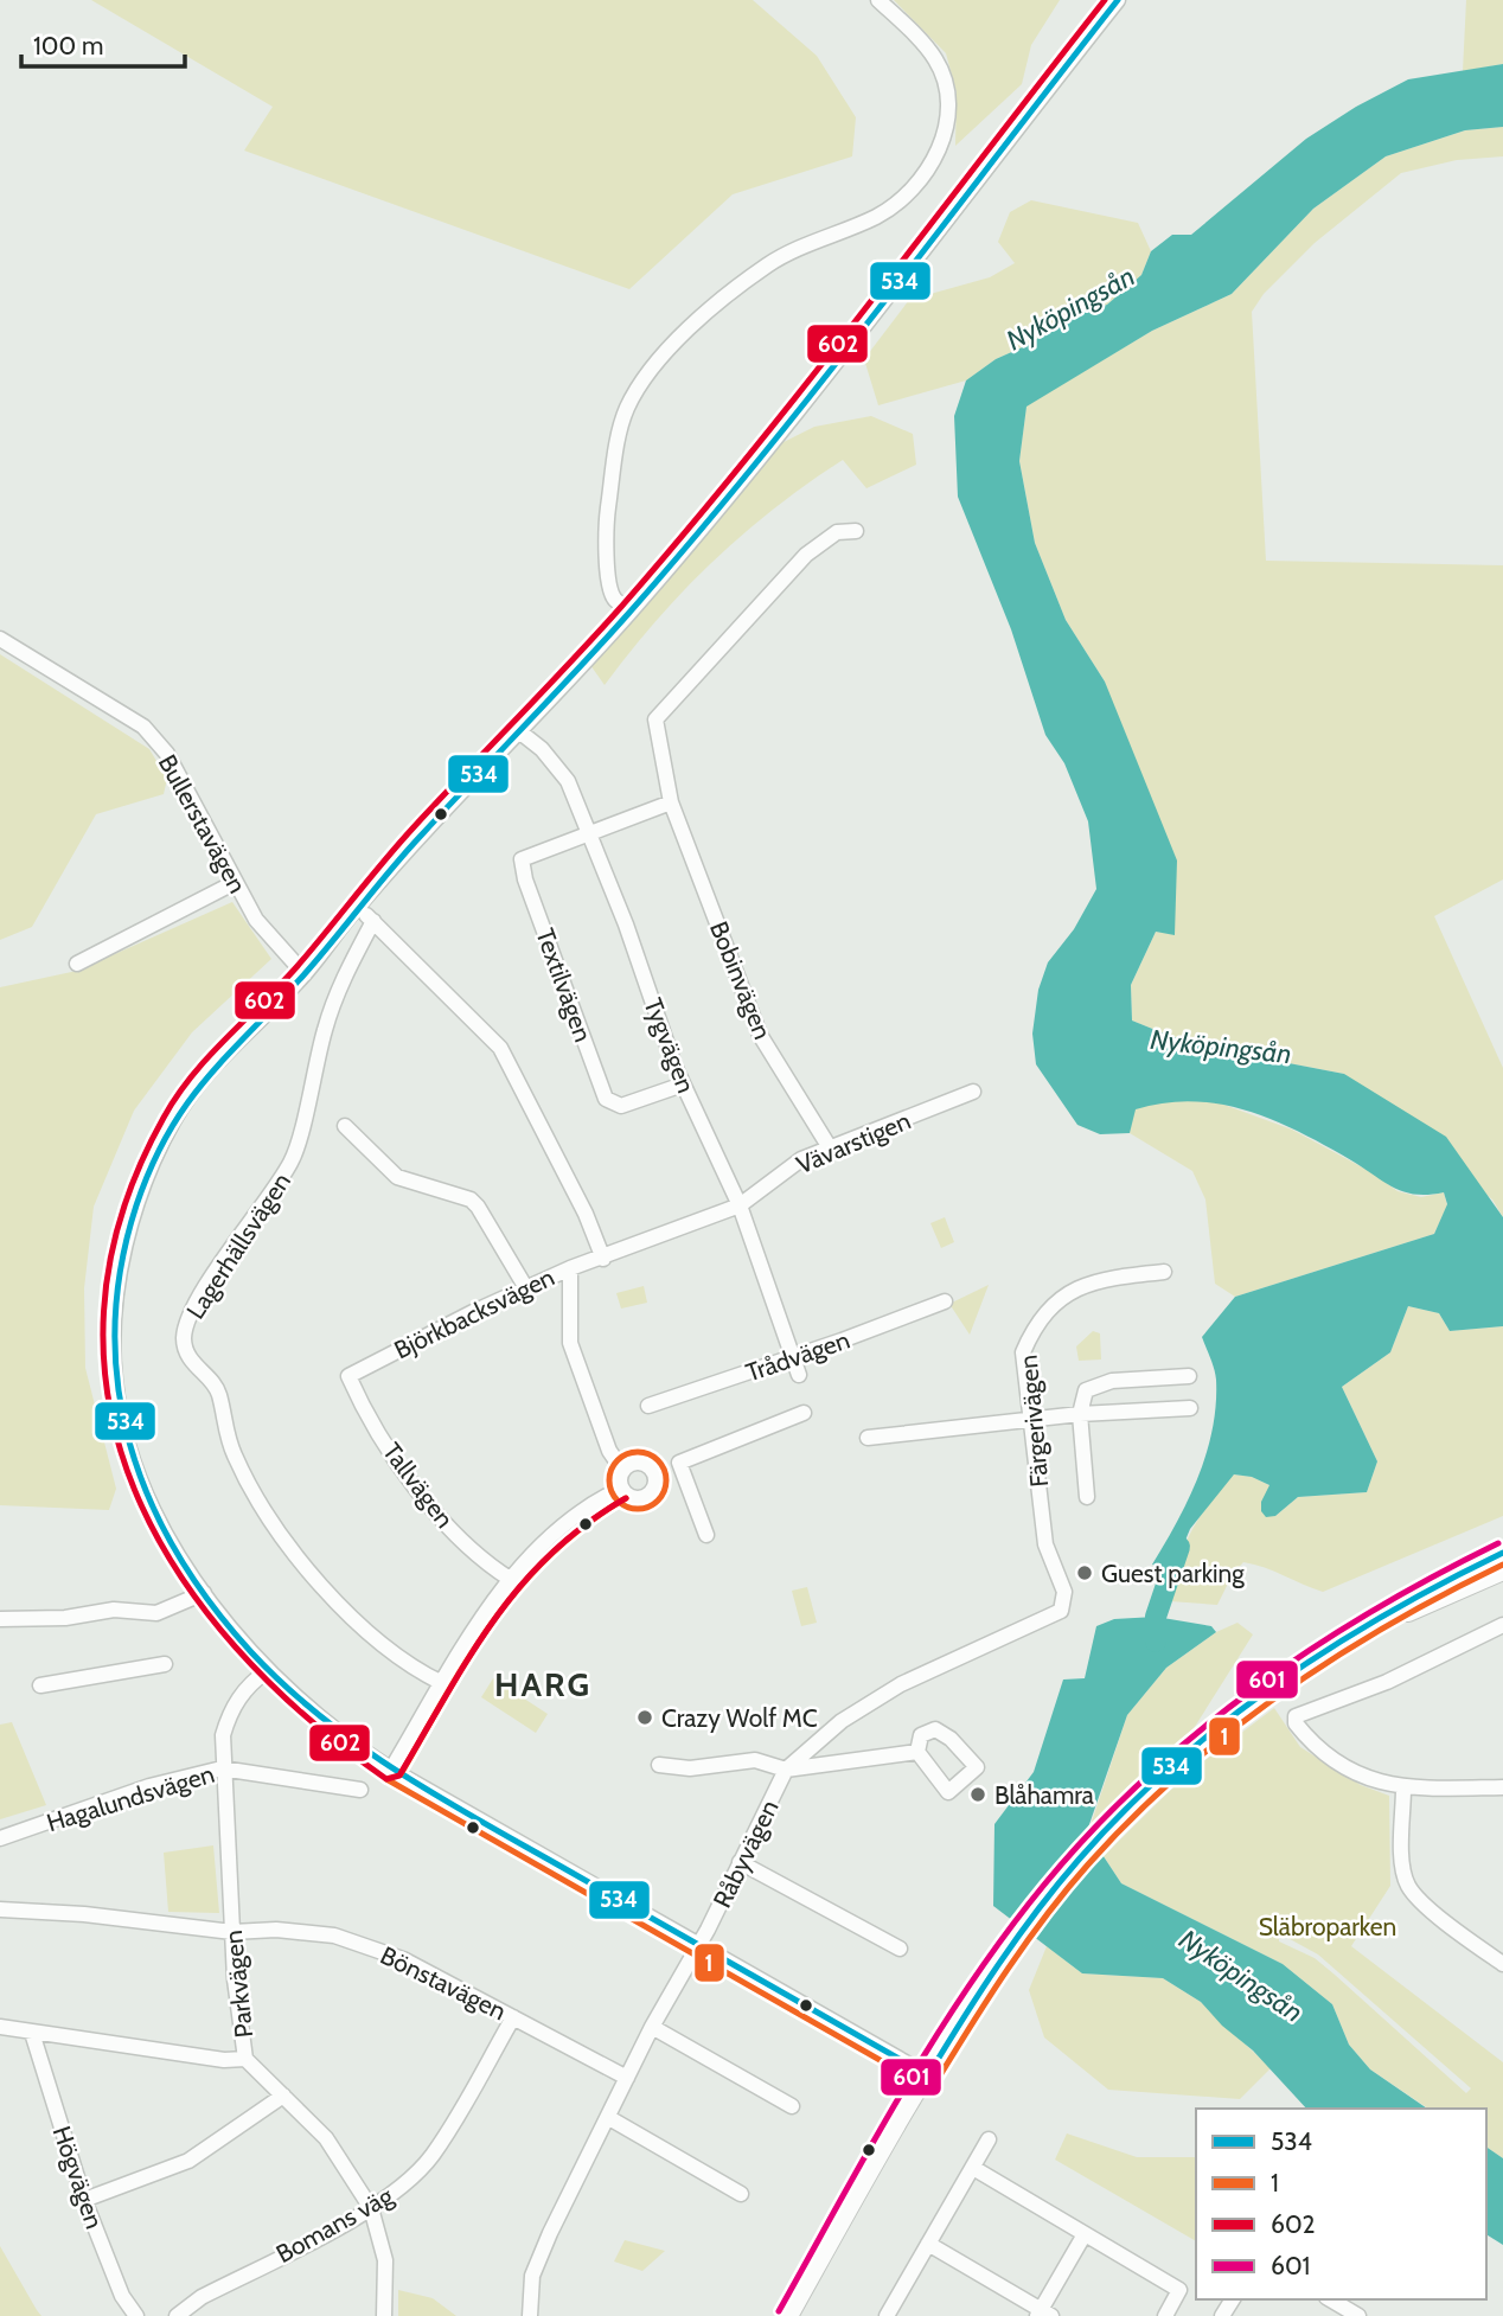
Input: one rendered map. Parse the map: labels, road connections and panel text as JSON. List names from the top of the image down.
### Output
{
  "streets": {
    "street": [
      "Bullerstavägen",
      "Bobinvägen",
      "Textilvägen",
      "Tygvägen",
      "Vävarstigen",
      "Lagerhällsvägen",
      "Björkbacksvägen",
      "Trådvägen",
      "Färgerivägen",
      "Tallvägen",
      "Hagalundsvägen",
      "Råbyvägen",
      "Bönstavägen",
      "Parkvägen",
      "Högvägen",
      "Bomans väg"
    ]
  },
  "crossings": [
    ["Bobinvägen", "Vävarstigen"],
    ["Textilvägen", "Tygvägen"],
    ["Tygvägen", "Vävarstigen"],
    ["Tygvägen", "Trådvägen"],
    ["Vävarstigen", "Björkbacksvägen"],
    ["Björkbacksvägen", "Tallvägen"],
    ["Färgerivägen", "Råbyvägen"],
    ["Hagalundsvägen", "Parkvägen"],
    ["Råbyvägen", "Bönstavägen"],
    ["Bönstavägen", "Parkvägen"],
    ["Bönstavägen", "Bomans väg"],
    ["Parkvägen", "Bomans väg"]
  ],
  "districts": ["HARG"],
  "water": ["Nyköpingsån"],
  "parks": ["Släbroparken"],
  "places": ["Guest parking", "Crazy Wolf MC", "Blåhamra"],
  "lines": [
    "transit line 534",
    "transit line 602",
    "transit line 1",
    "transit line 601"
  ],
  "legend": [
    "534",
    "1",
    "602",
    "601"
  ],
  "scale_bar": "100 m"
}
